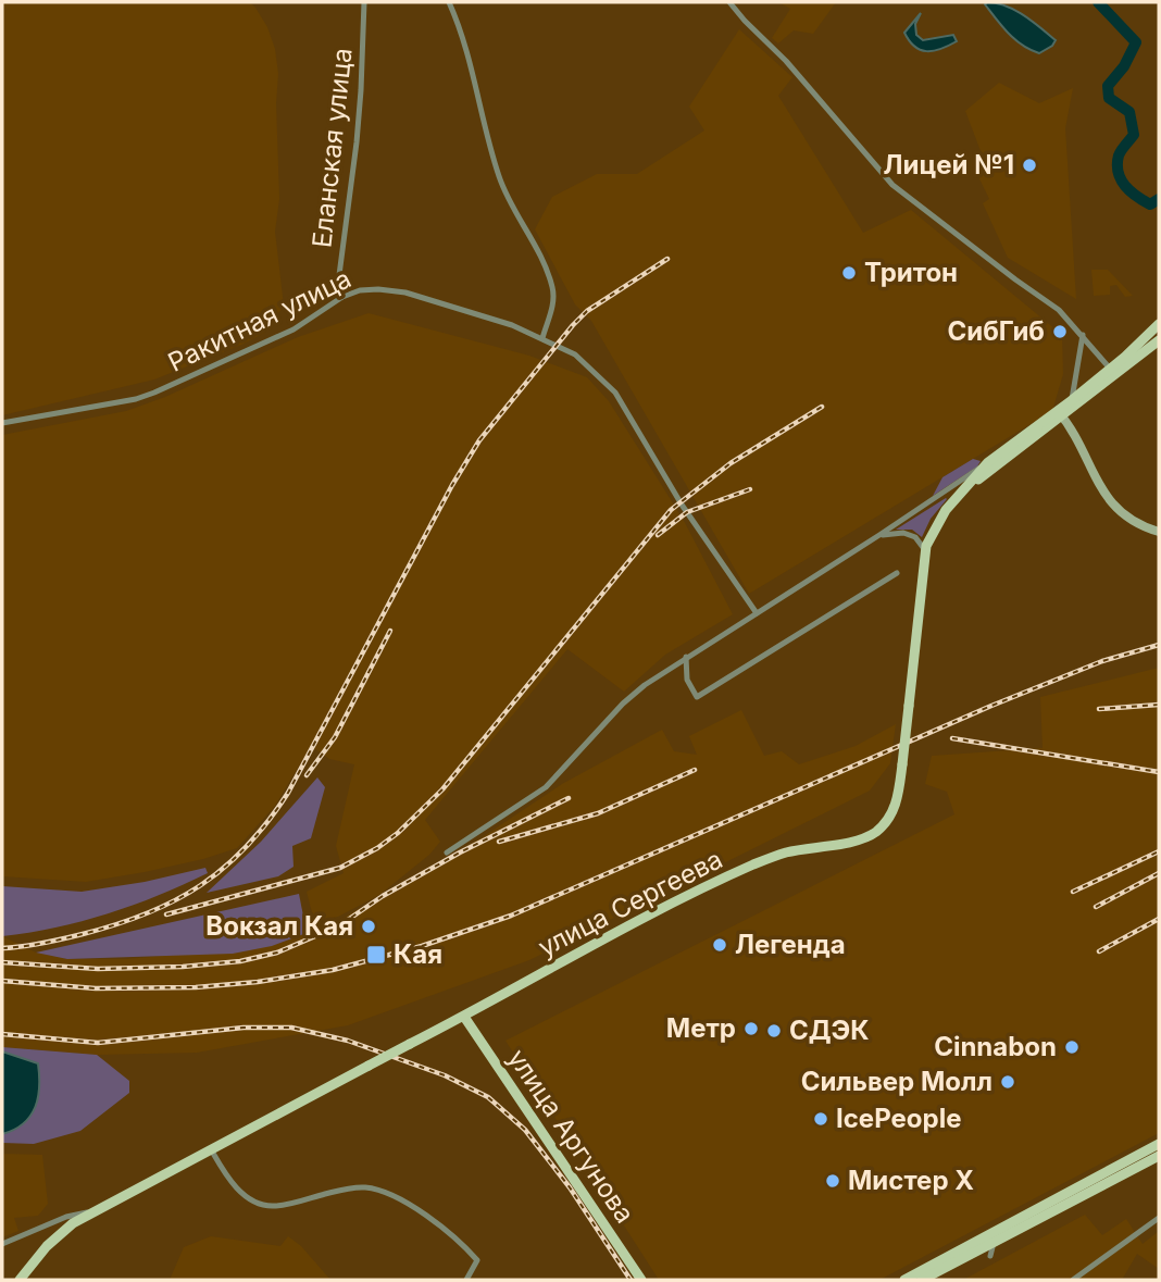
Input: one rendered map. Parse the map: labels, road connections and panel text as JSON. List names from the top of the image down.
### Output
{
  "streets": {
    "main road": ["улица Сергеева", "улица Аргунова"],
    "street": ["Еланская улица", "Ракитная улица"]
  },
  "crossings": [
    ["Еланская улица", "Ракитная улица"],
    ["улица Сергеева", "улица Аргунова"]
  ],
  "places": {
    "other": [
      "Лицей №1",
      "Тритон",
      "СибГиб",
      "Вокзал Кая",
      "Легенда",
      "Метр",
      "СДЭК",
      "Cinnabon",
      "Сильвер Молл",
      "IcePeople",
      "Мистер Х"
    ],
    "transit": ["Кая"]
  }
}
